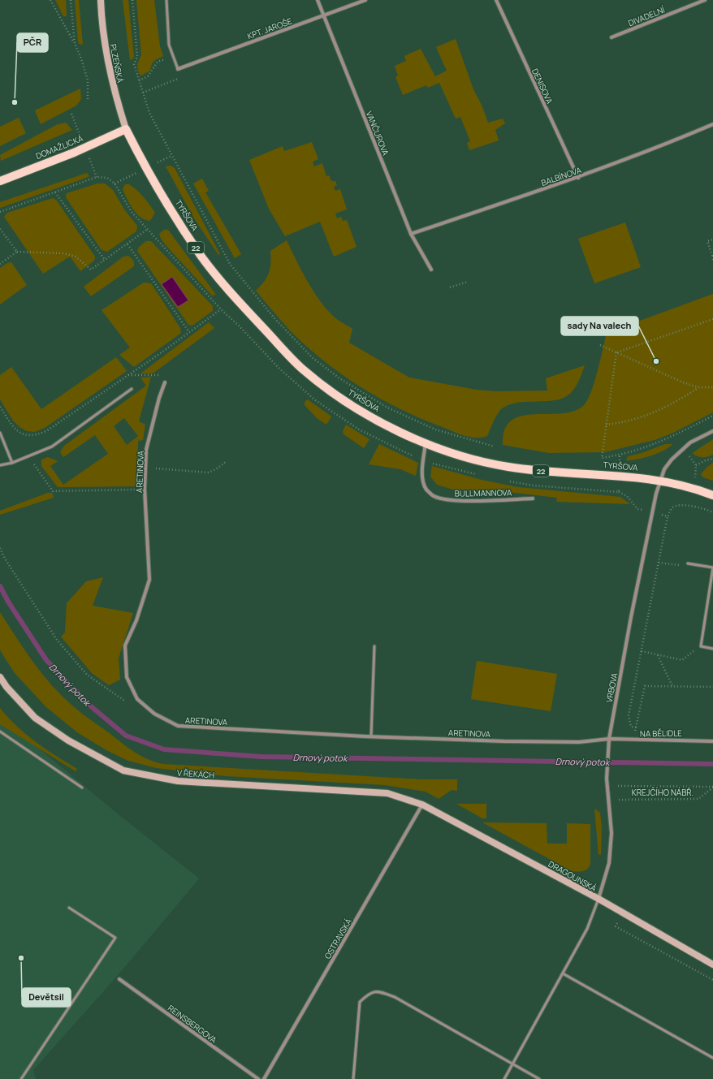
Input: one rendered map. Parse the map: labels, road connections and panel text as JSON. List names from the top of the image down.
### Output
{
  "streets": {
    "main road": ["DOMAŽLICKÁ", "TYRŠOVA", "22"],
    "street": [
      "DIVADELNÍ",
      "KPT. JAROŠE",
      "PLZEŇSKÁ",
      "DENISOVA",
      "VANČUROVA",
      "BALBÍNOVA",
      "ARETINOVA",
      "BULLMANNOVA",
      "VRBOVA",
      "NA BĚLIDLE",
      "V ŘEKÁCH",
      "DRAGOUNSKÁ",
      "OSTRAVSKÁ",
      "REINSBERGOVA"
    ],
    "path": ["KREJČÍHO NÁBŘ."]
  },
  "crossings": [
    ["KPT. JAROŠE", "VANČUROVA"],
    ["PLZEŇSKÁ", "DOMAŽLICKÁ"],
    ["PLZEŇSKÁ", "TYRŠOVA"],
    ["DENISOVA", "BALBÍNOVA"],
    ["VANČUROVA", "BALBÍNOVA"],
    ["DOMAŽLICKÁ", "TYRŠOVA"],
    ["TYRŠOVA", "BULLMANNOVA"],
    ["TYRŠOVA", "VRBOVA"],
    ["ARETINOVA", "VRBOVA"],
    ["ARETINOVA", "NA BĚLIDLE"],
    ["VRBOVA", "NA BĚLIDLE"],
    ["VRBOVA", "KREJČÍHO NÁBŘ."],
    ["VRBOVA", "DRAGOUNSKÁ"],
    ["V ŘEKÁCH", "DRAGOUNSKÁ"],
    ["V ŘEKÁCH", "OSTRAVSKÁ"],
    ["DRAGOUNSKÁ", "OSTRAVSKÁ"]
  ],
  "water": ["Drnový potok"],
  "places": ["PČR", "sady Na valech", "Devětsil"]
}
